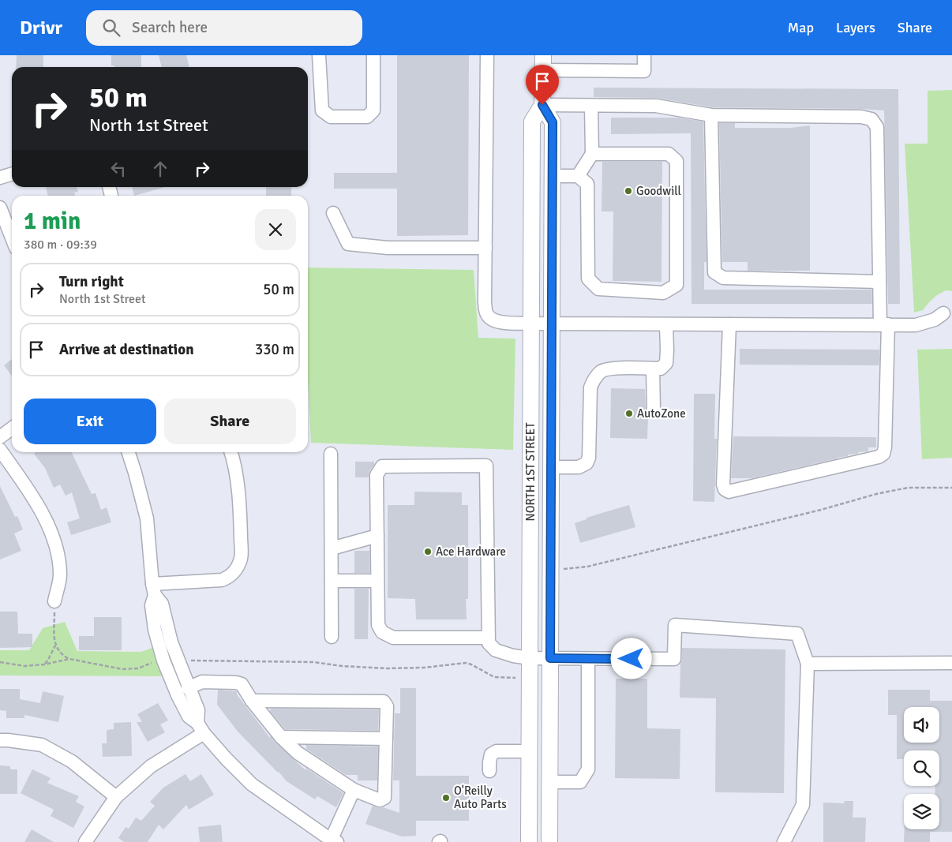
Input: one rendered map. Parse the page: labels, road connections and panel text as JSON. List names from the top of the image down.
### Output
{
  "streets": {
    "main road": ["NORTH 1ST STREET"]
  },
  "places": [
    "Goodwill",
    "AutoZone",
    "Ace Hardware",
    "O'Reilly Auto Parts"
  ],
  "page": {
    "header": "Drivr",
    "search": "Search here",
    "nav": ["Map", "Layers", "Share"],
    "turn": ["50 m", "North 1st Street"],
    "heading": ["1 min", "380 m · 09:39"],
    "list": [
      {
        "name": "Turn right",
        "note": "North 1st Street",
        "value": "50 m"
      },
      {
        "name": "Arrive at destination",
        "value": "330 m"
      }
    ],
    "buttons": ["Exit", "Share"]
  }
}
